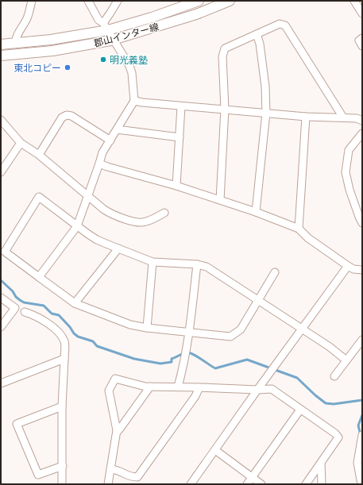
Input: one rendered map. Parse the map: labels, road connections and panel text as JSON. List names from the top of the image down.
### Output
{
  "streets": {
    "street": ["郡山インター線"]
  },
  "places": ["明光義塾", "東北コピー"]
}
